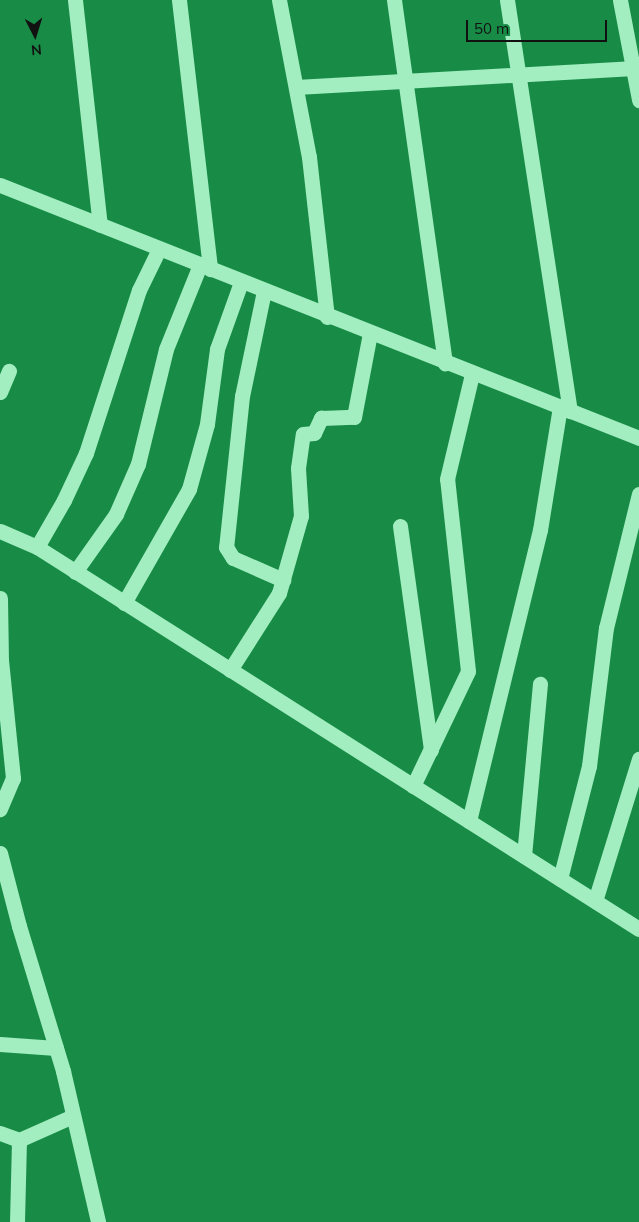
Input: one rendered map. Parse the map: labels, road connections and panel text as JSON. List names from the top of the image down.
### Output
{
  "scale_bar": "50 m",
  "north": "bottom"
}
